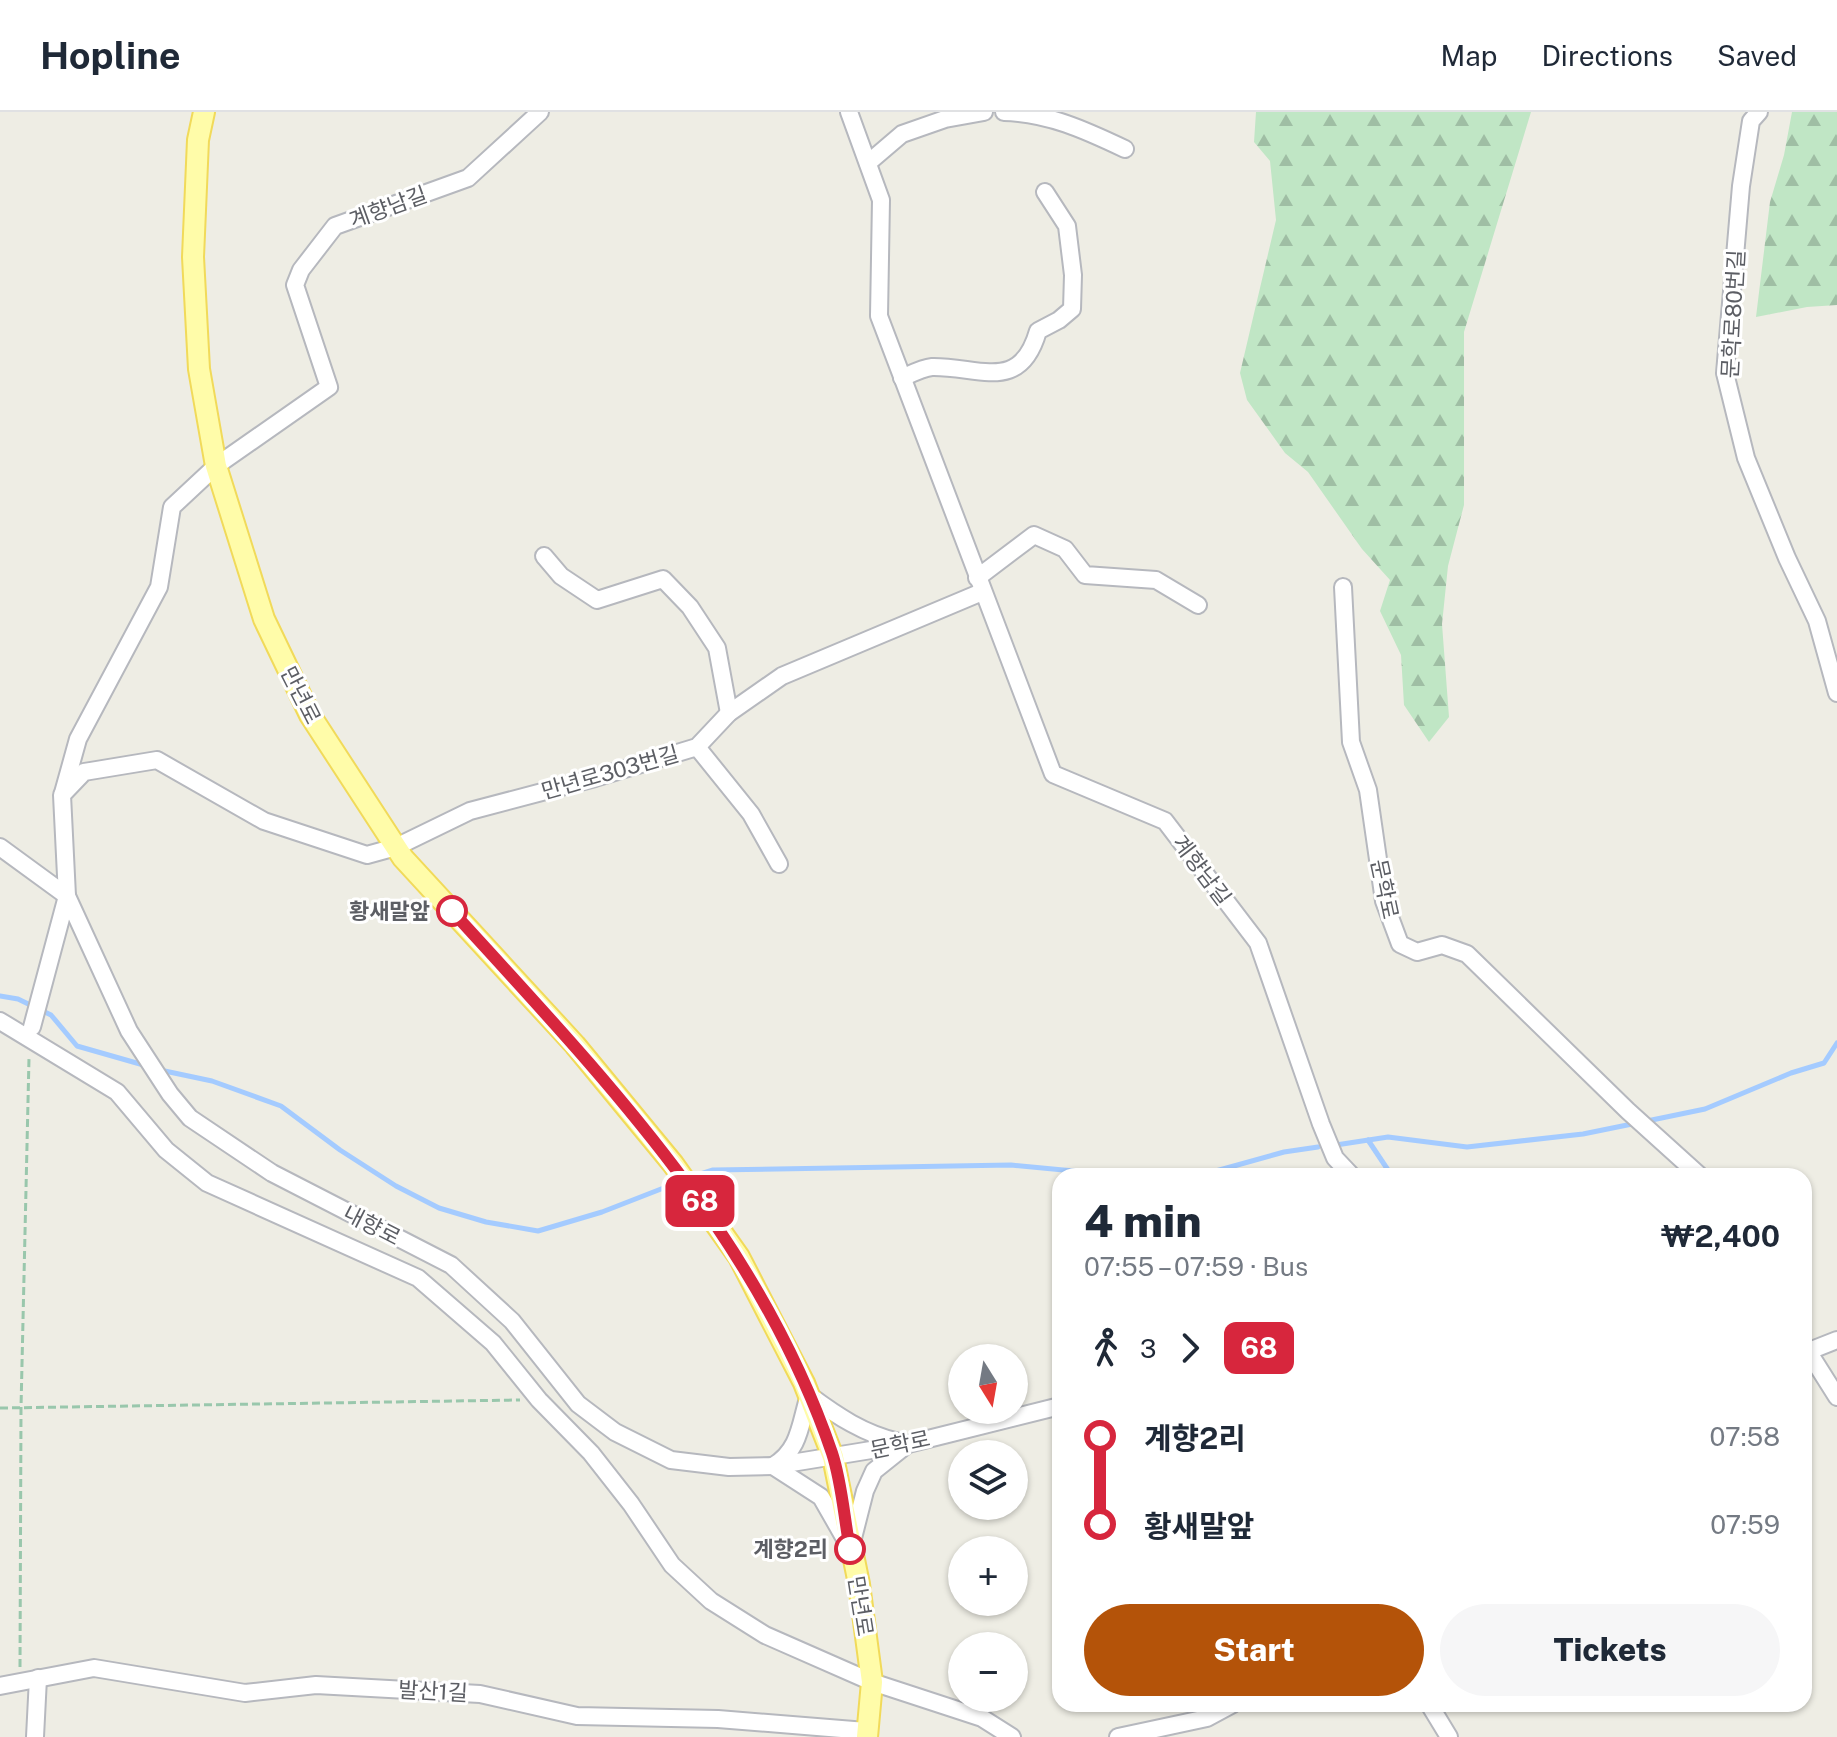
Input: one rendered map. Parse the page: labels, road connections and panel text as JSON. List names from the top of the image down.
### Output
{
  "streets": {
    "main road": ["만년로"],
    "street": [
      "계향남길",
      "문학로80번길",
      "만년로303번길",
      "문학로",
      "내향로",
      "발산1길"
    ]
  },
  "crossings": [
    ["계향남길", "만년로"],
    ["계향남길", "만년로303번길"],
    ["만년로", "만년로303번길"],
    ["만년로", "문학로"],
    ["만년로", "내향로"],
    ["만년로", "발산1길"],
    ["문학로", "내향로"]
  ],
  "places": ["황새말앞", "계향2리"],
  "lines": ["bus line 68"],
  "north": "bottom",
  "page": {
    "header": "Hopline",
    "nav": ["Map", "Directions", "Saved"],
    "on_map": "68",
    "heading": ["4 min", "07:55 – 07:59 · Bus", "₩2,400"],
    "legs": ["3", "68"],
    "map_buttons": ["+", "−"],
    "list": [
      {
        "name": "계향2리",
        "value": "07:58"
      },
      {
        "name": "황새말앞",
        "value": "07:59"
      }
    ],
    "buttons": ["Start", "Tickets"]
  }
}
